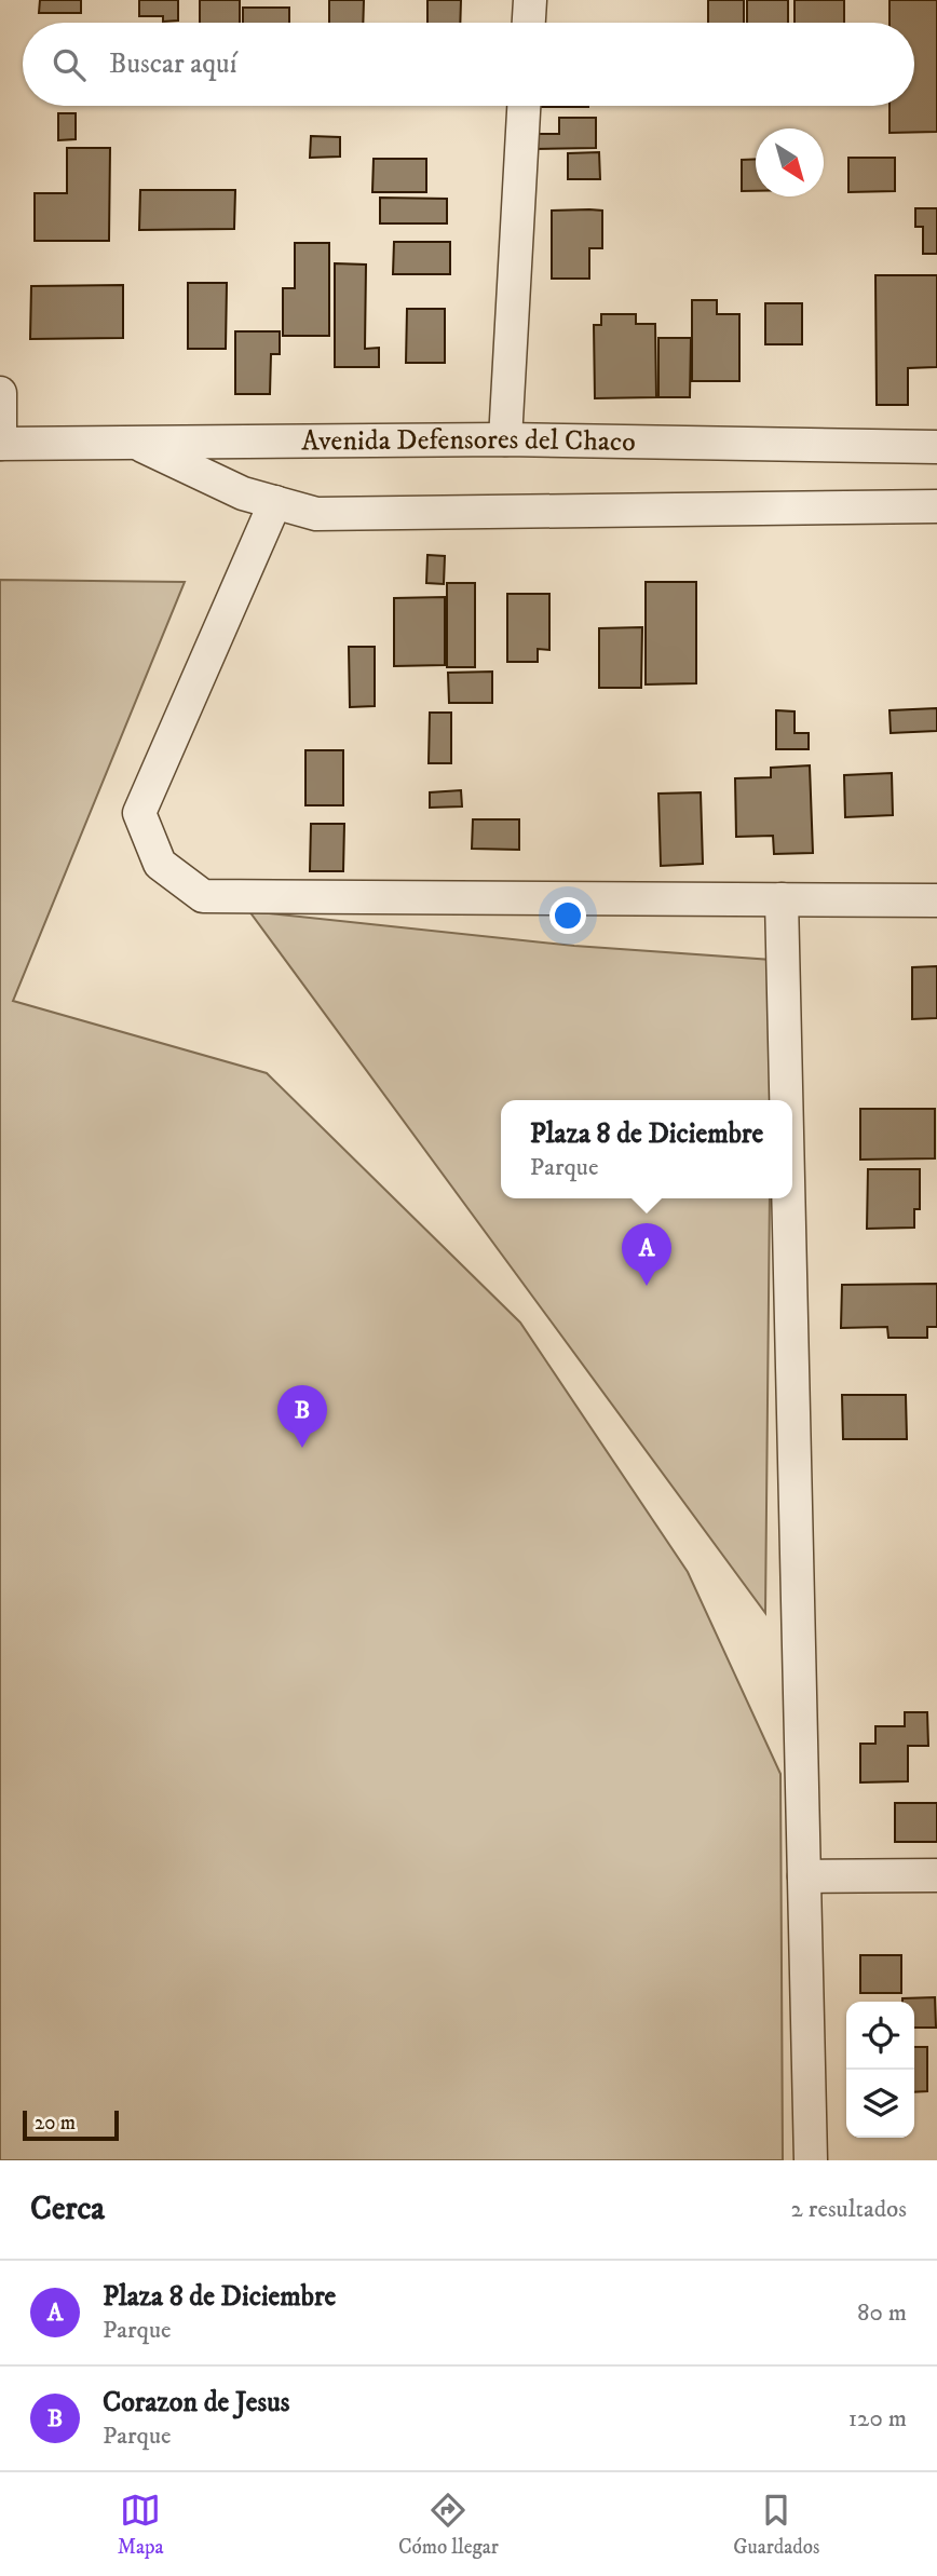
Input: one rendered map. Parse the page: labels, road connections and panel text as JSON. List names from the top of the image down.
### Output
{
  "streets": {
    "street": ["Avenida Defensores del Chaco"]
  },
  "scale_bar": "20 m",
  "north": "bottom right",
  "page": {
    "search": "Buscar aquí",
    "popup": ["Plaza 8 de Diciembre", "Parque"],
    "pins": ["A", "B"],
    "scale": "20 m",
    "heading": ["Cerca", "2 resultados"],
    "list": [
      {
        "mark": "A",
        "name": "Plaza 8 de Diciembre",
        "note": "Parque",
        "value": "80 m"
      },
      {
        "mark": "B",
        "name": "Corazon de Jesus",
        "note": "Parque",
        "value": "120 m"
      }
    ],
    "nav": ["Mapa", "Cómo llegar", "Guardados"]
  }
}
